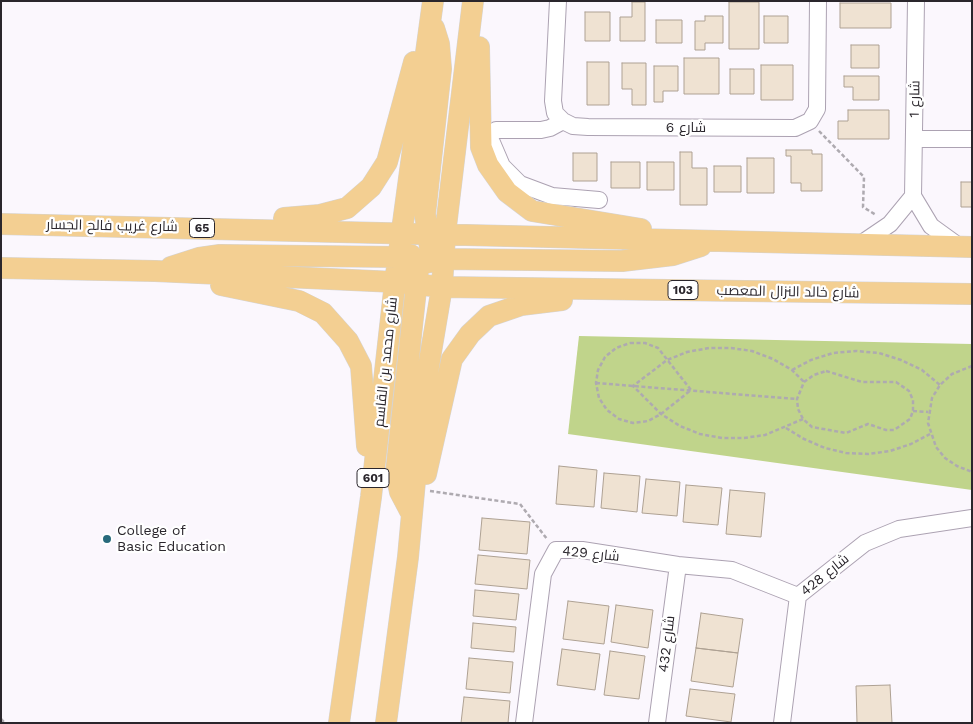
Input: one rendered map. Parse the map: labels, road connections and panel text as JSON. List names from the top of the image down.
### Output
{
  "streets": {
    "main road": [
      "شارع غريب فالح الجسار",
      "65",
      "103",
      "شارع خالد النزال المعصب",
      "شارع محمد بن القاسم",
      "601"
    ],
    "street": [
      "شارع 1",
      "شارع 6",
      "شارع 429",
      "شارع 428",
      "شارع 432"
    ]
  },
  "crossings": [
    ["شارع 429", "شارع 428"],
    ["شارع 429", "شارع 432"]
  ],
  "places": ["College of Basic Education"]
}
